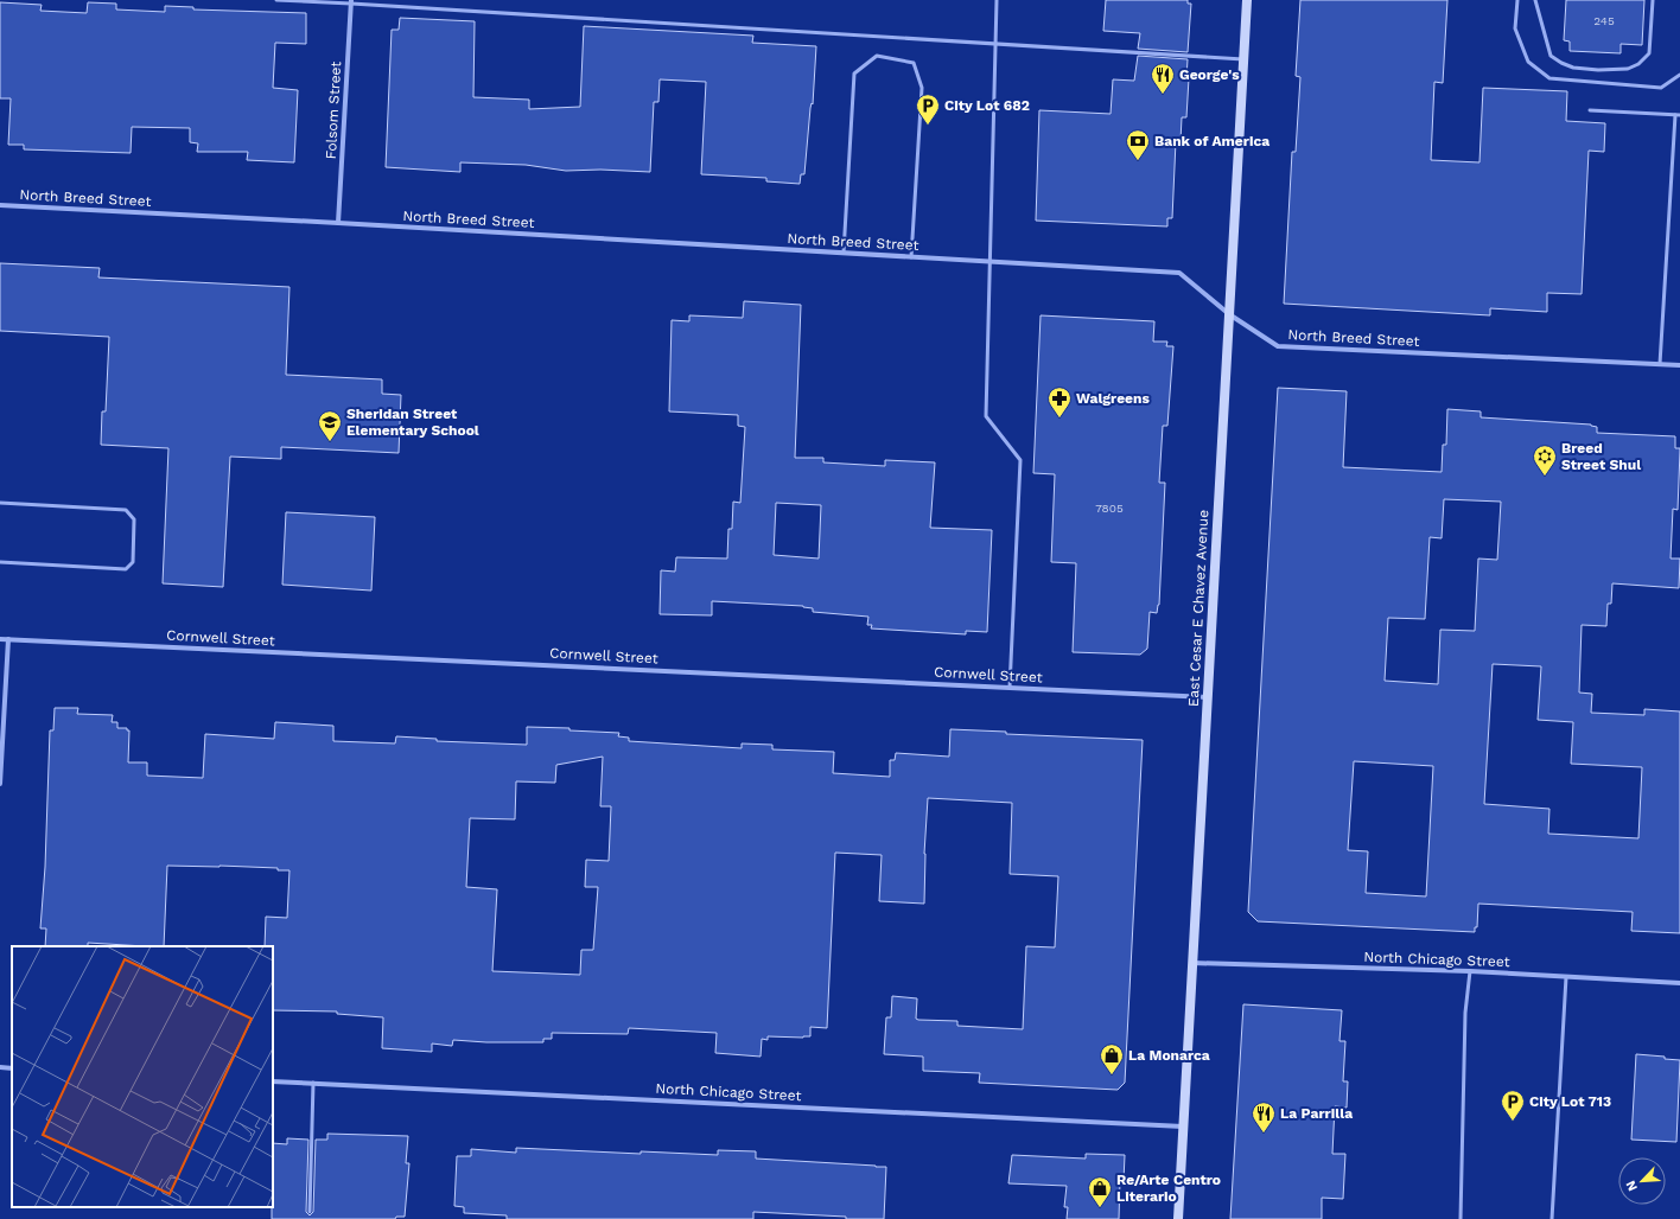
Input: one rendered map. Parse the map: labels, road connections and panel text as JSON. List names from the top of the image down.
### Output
{
  "streets": {
    "main road": ["East Cesar E Chavez Avenue"],
    "street": [
      "Folsom Street",
      "North Breed Street",
      "Cornwell Street",
      "North Chicago Street"
    ]
  },
  "crossings": [
    ["Folsom Street", "North Breed Street"],
    ["North Breed Street", "East Cesar E Chavez Avenue"],
    ["East Cesar E Chavez Avenue", "Cornwell Street"],
    ["East Cesar E Chavez Avenue", "North Chicago Street"]
  ],
  "places": {
    "restaurant": ["George's", "La Parrilla"],
    "parking": ["City Lot 682", "City Lot 713"],
    "bank": ["Bank of America"],
    "pharmacy": ["Walgreens"],
    "school or university": ["Sheridan Street Elementary School"],
    "synagogue": ["Breed Street Shul"],
    "shop": ["La Monarca", "Re/Arte Centro Literario"]
  },
  "house_numbers": ["245", "7805"],
  "north": "bottom left"
}
